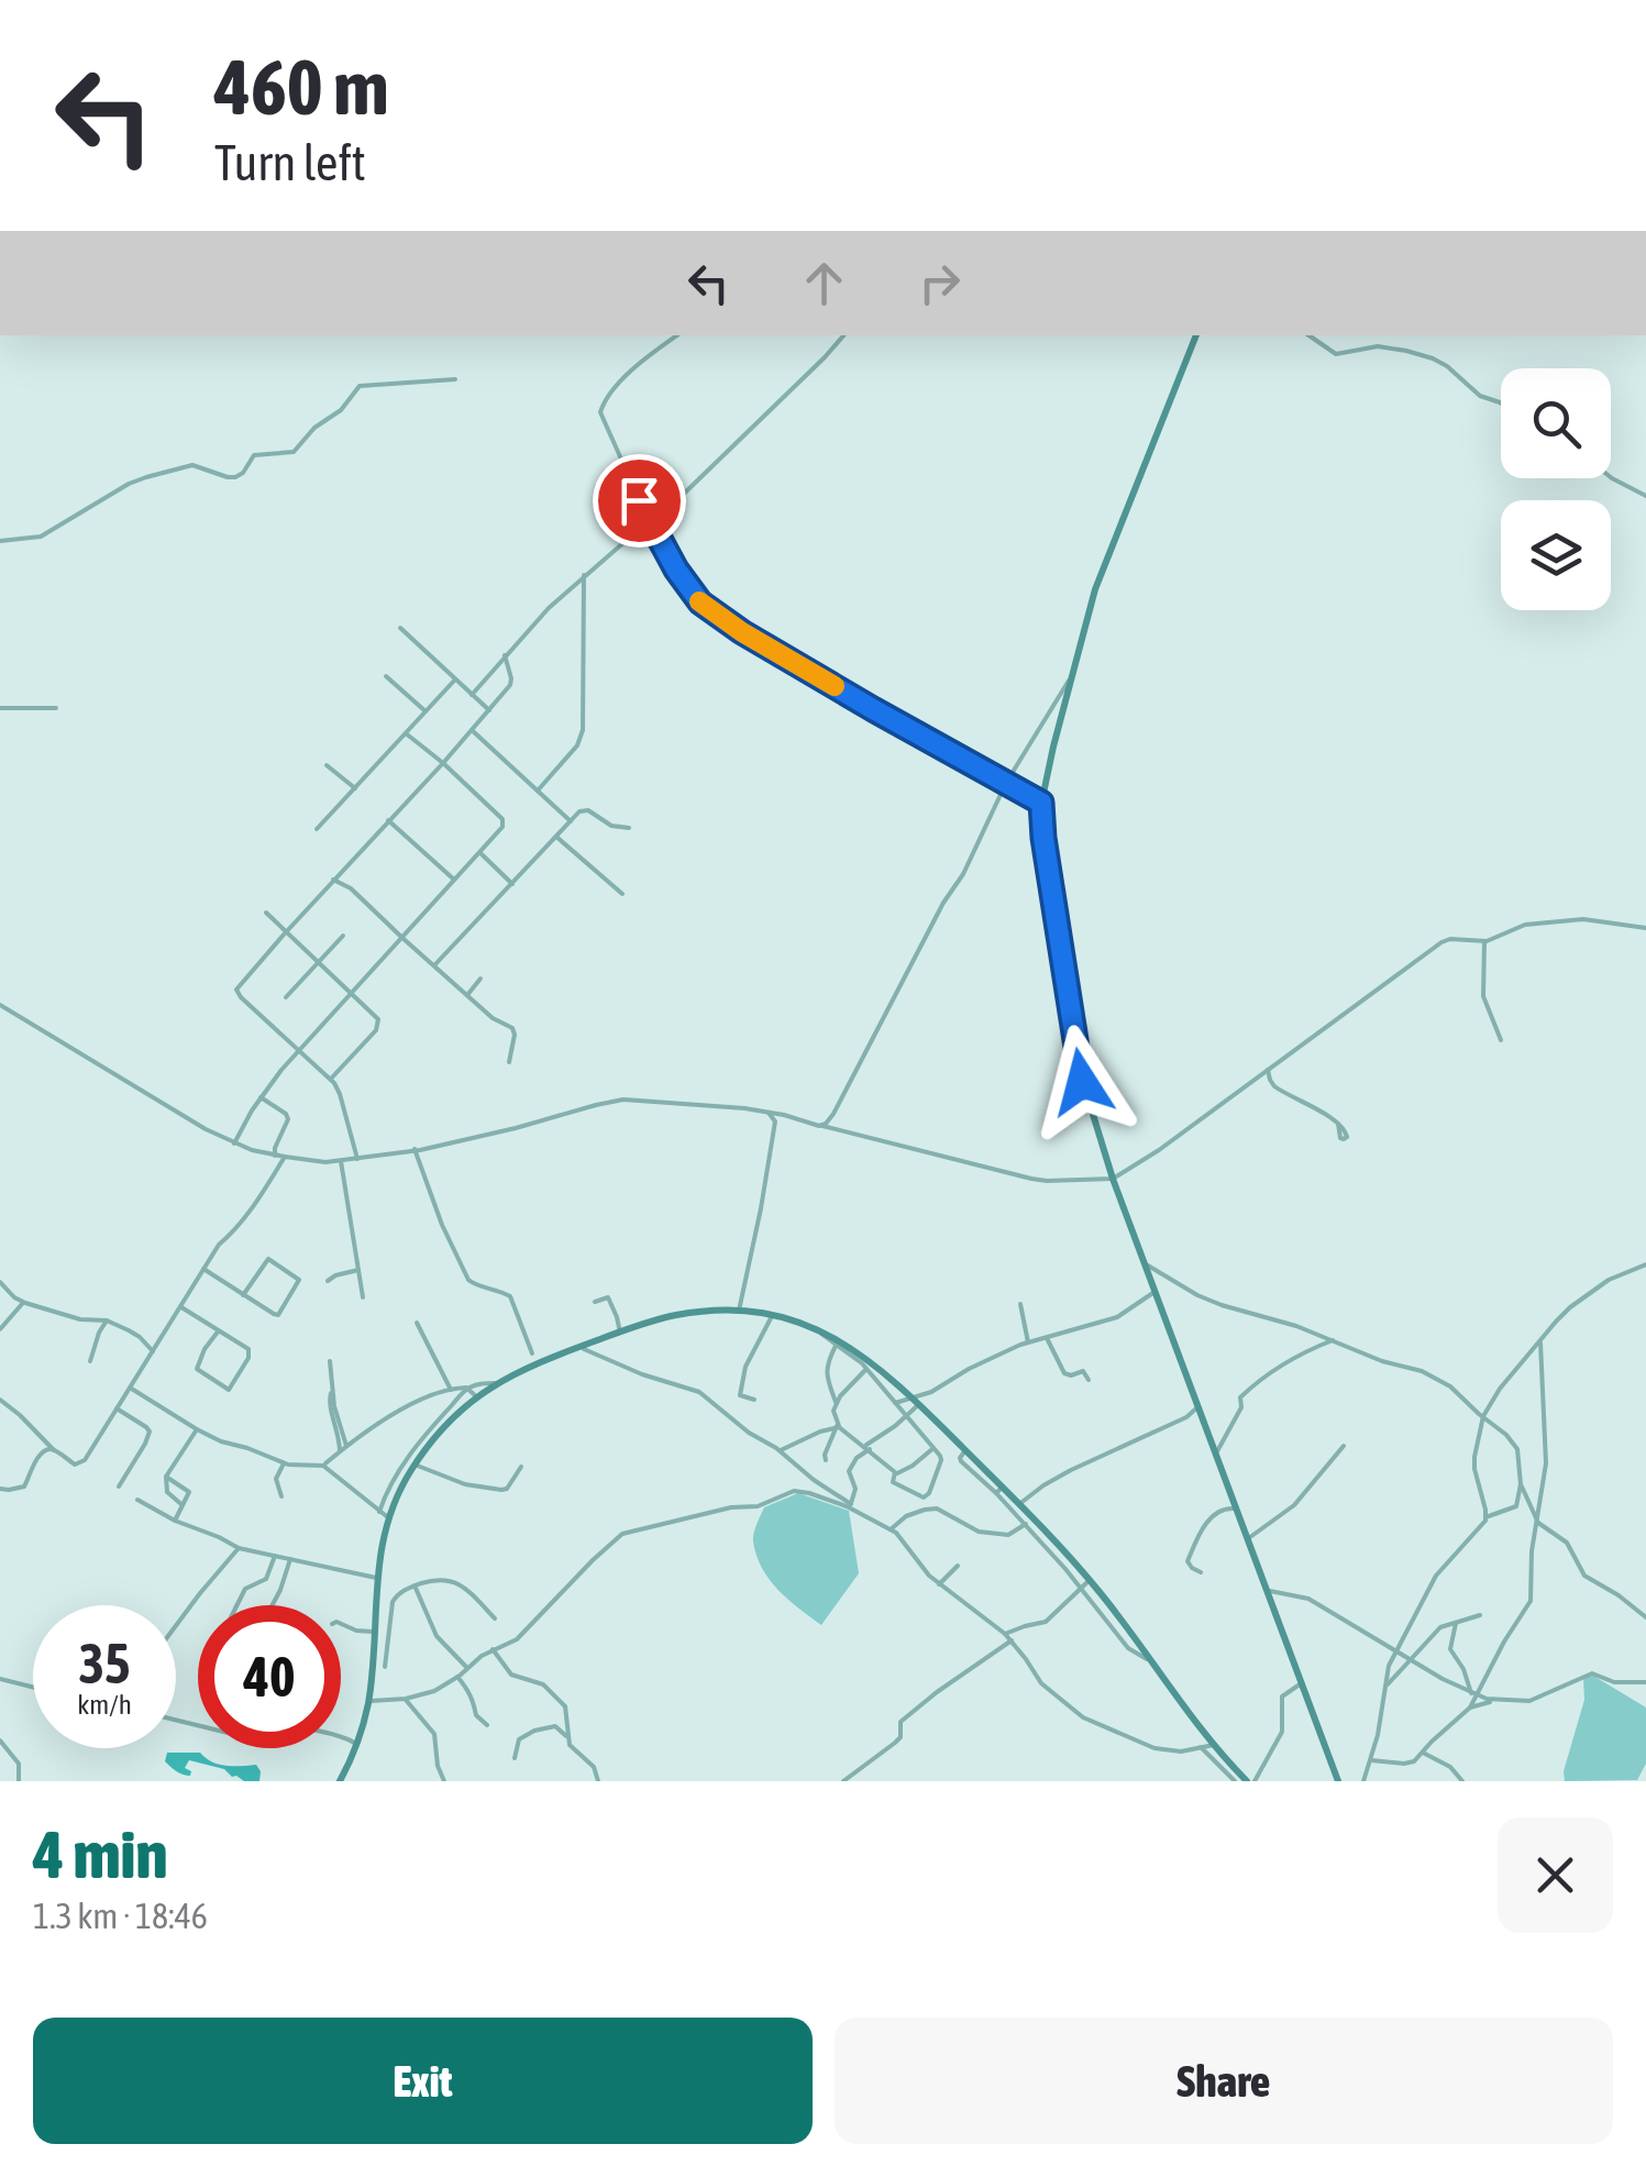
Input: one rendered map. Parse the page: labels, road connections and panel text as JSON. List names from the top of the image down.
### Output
{
  "page": {
    "turn": ["460 m", "Turn left"],
    "speed": "35 km/h",
    "limit": "40",
    "heading": ["4 min", "1.3 km · 18:46"],
    "buttons": ["Exit", "Share"]
  }
}
